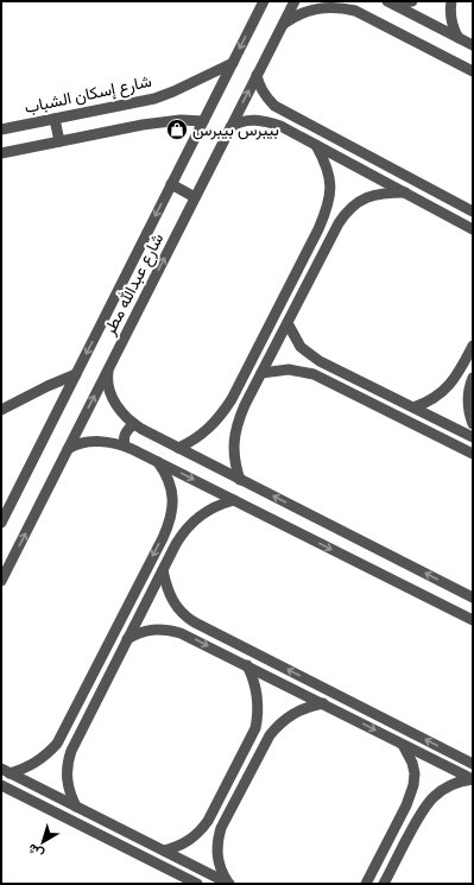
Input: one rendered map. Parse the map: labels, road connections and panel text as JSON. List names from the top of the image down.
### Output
{
  "streets": {
    "street": ["شارع إسكان الشباب", "شارع عبدالله مطر"]
  },
  "crossings": [
    ["شارع إسكان الشباب", "شارع عبدالله مطر"]
  ],
  "places": {
    "shop": ["بيبرس بيبرس"]
  },
  "north": "bottom left"
}
